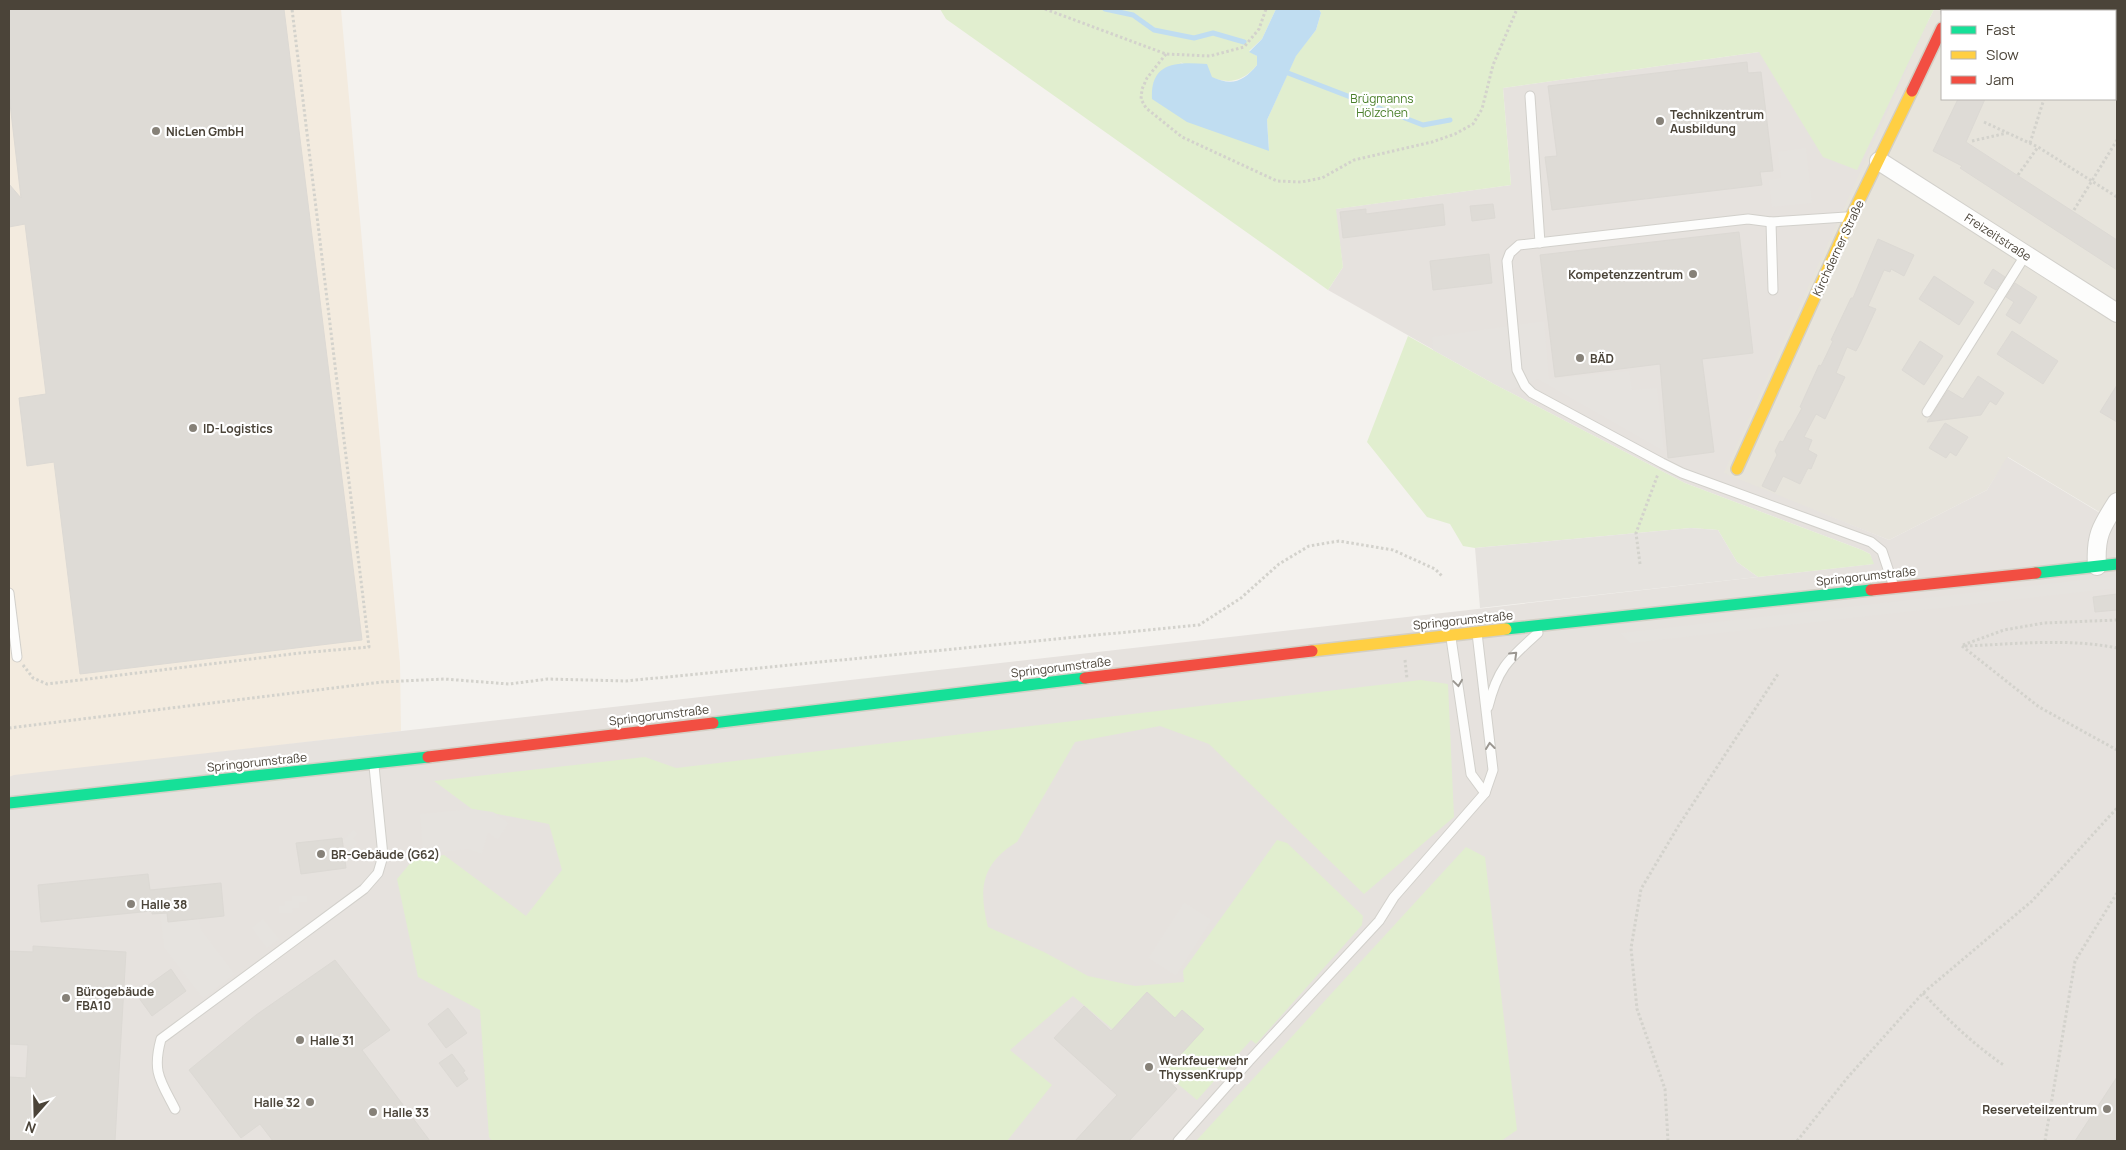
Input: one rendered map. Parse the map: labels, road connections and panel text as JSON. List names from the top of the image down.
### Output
{
  "streets": {
    "street": ["Freizeitstraße", "Kirchderner Straße", "Springorumstraße"]
  },
  "crossings": [
    ["Freizeitstraße", "Kirchderner Straße"]
  ],
  "parks": ["Brügmanns Hölzchen"],
  "places": [
    "Technikzentrum Ausbildung",
    "NicLen GmbH",
    "Kompetenzzentrum",
    "BÄD",
    "ID-Logistics",
    "BR-Gebäude (G62)",
    "Halle 38",
    "Bürogebäude FBA10",
    "Halle 31",
    "Werkfeuerwehr ThyssenKrupp",
    "Halle 32",
    "Reserveteilzentrum",
    "Halle 33"
  ],
  "legend": ["Fast", "Slow", "Jam"],
  "north": "bottom"
}
